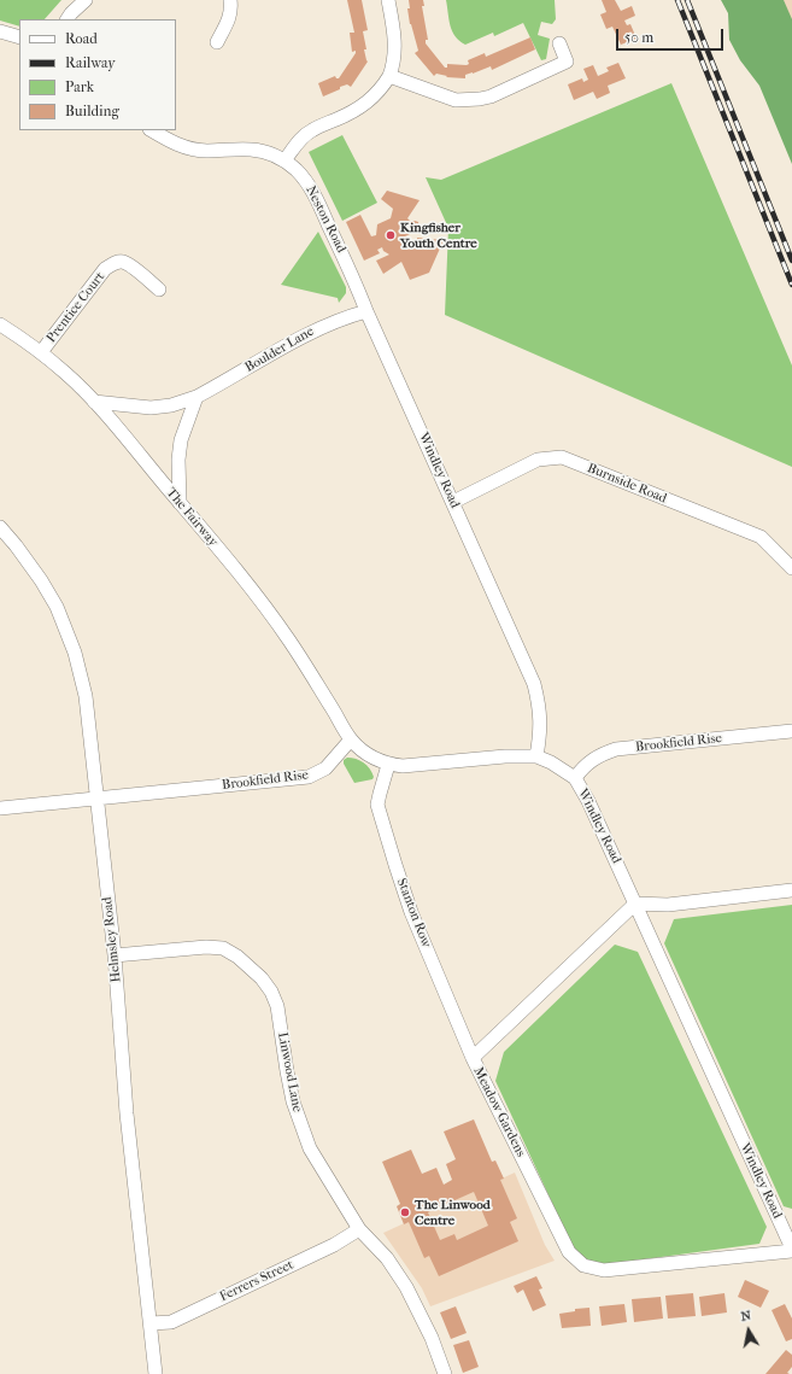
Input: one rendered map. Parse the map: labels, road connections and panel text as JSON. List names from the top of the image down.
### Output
{
  "streets": {
    "street": [
      "Neston Road",
      "Prentice Court",
      "Boulder Lane",
      "Windley Road",
      "Burnside Road",
      "The Fairway",
      "Brookfield Rise",
      "Stanton Row",
      "Helmsley Road",
      "Linwood Lane",
      "Meadow Gardens",
      "Ferrers Street"
    ]
  },
  "crossings": [
    ["Neston Road", "Boulder Lane"],
    ["Neston Road", "Windley Road"],
    ["Prentice Court", "The Fairway"],
    ["Boulder Lane", "Windley Road"],
    ["Boulder Lane", "The Fairway"],
    ["Windley Road", "Burnside Road"],
    ["Windley Road", "Brookfield Rise"],
    ["Windley Road", "Meadow Gardens"],
    ["The Fairway", "Brookfield Rise"],
    ["Brookfield Rise", "Helmsley Road"],
    ["Stanton Row", "Meadow Gardens"],
    ["Helmsley Road", "Linwood Lane"],
    ["Helmsley Road", "Ferrers Street"],
    ["Linwood Lane", "Ferrers Street"]
  ],
  "places": ["Kingfisher Youth Centre", "The Linwood Centre"],
  "legend": [
    "Road",
    "Railway",
    "Park",
    "Building"
  ],
  "scale_bar": "50 m",
  "north": "top"
}
